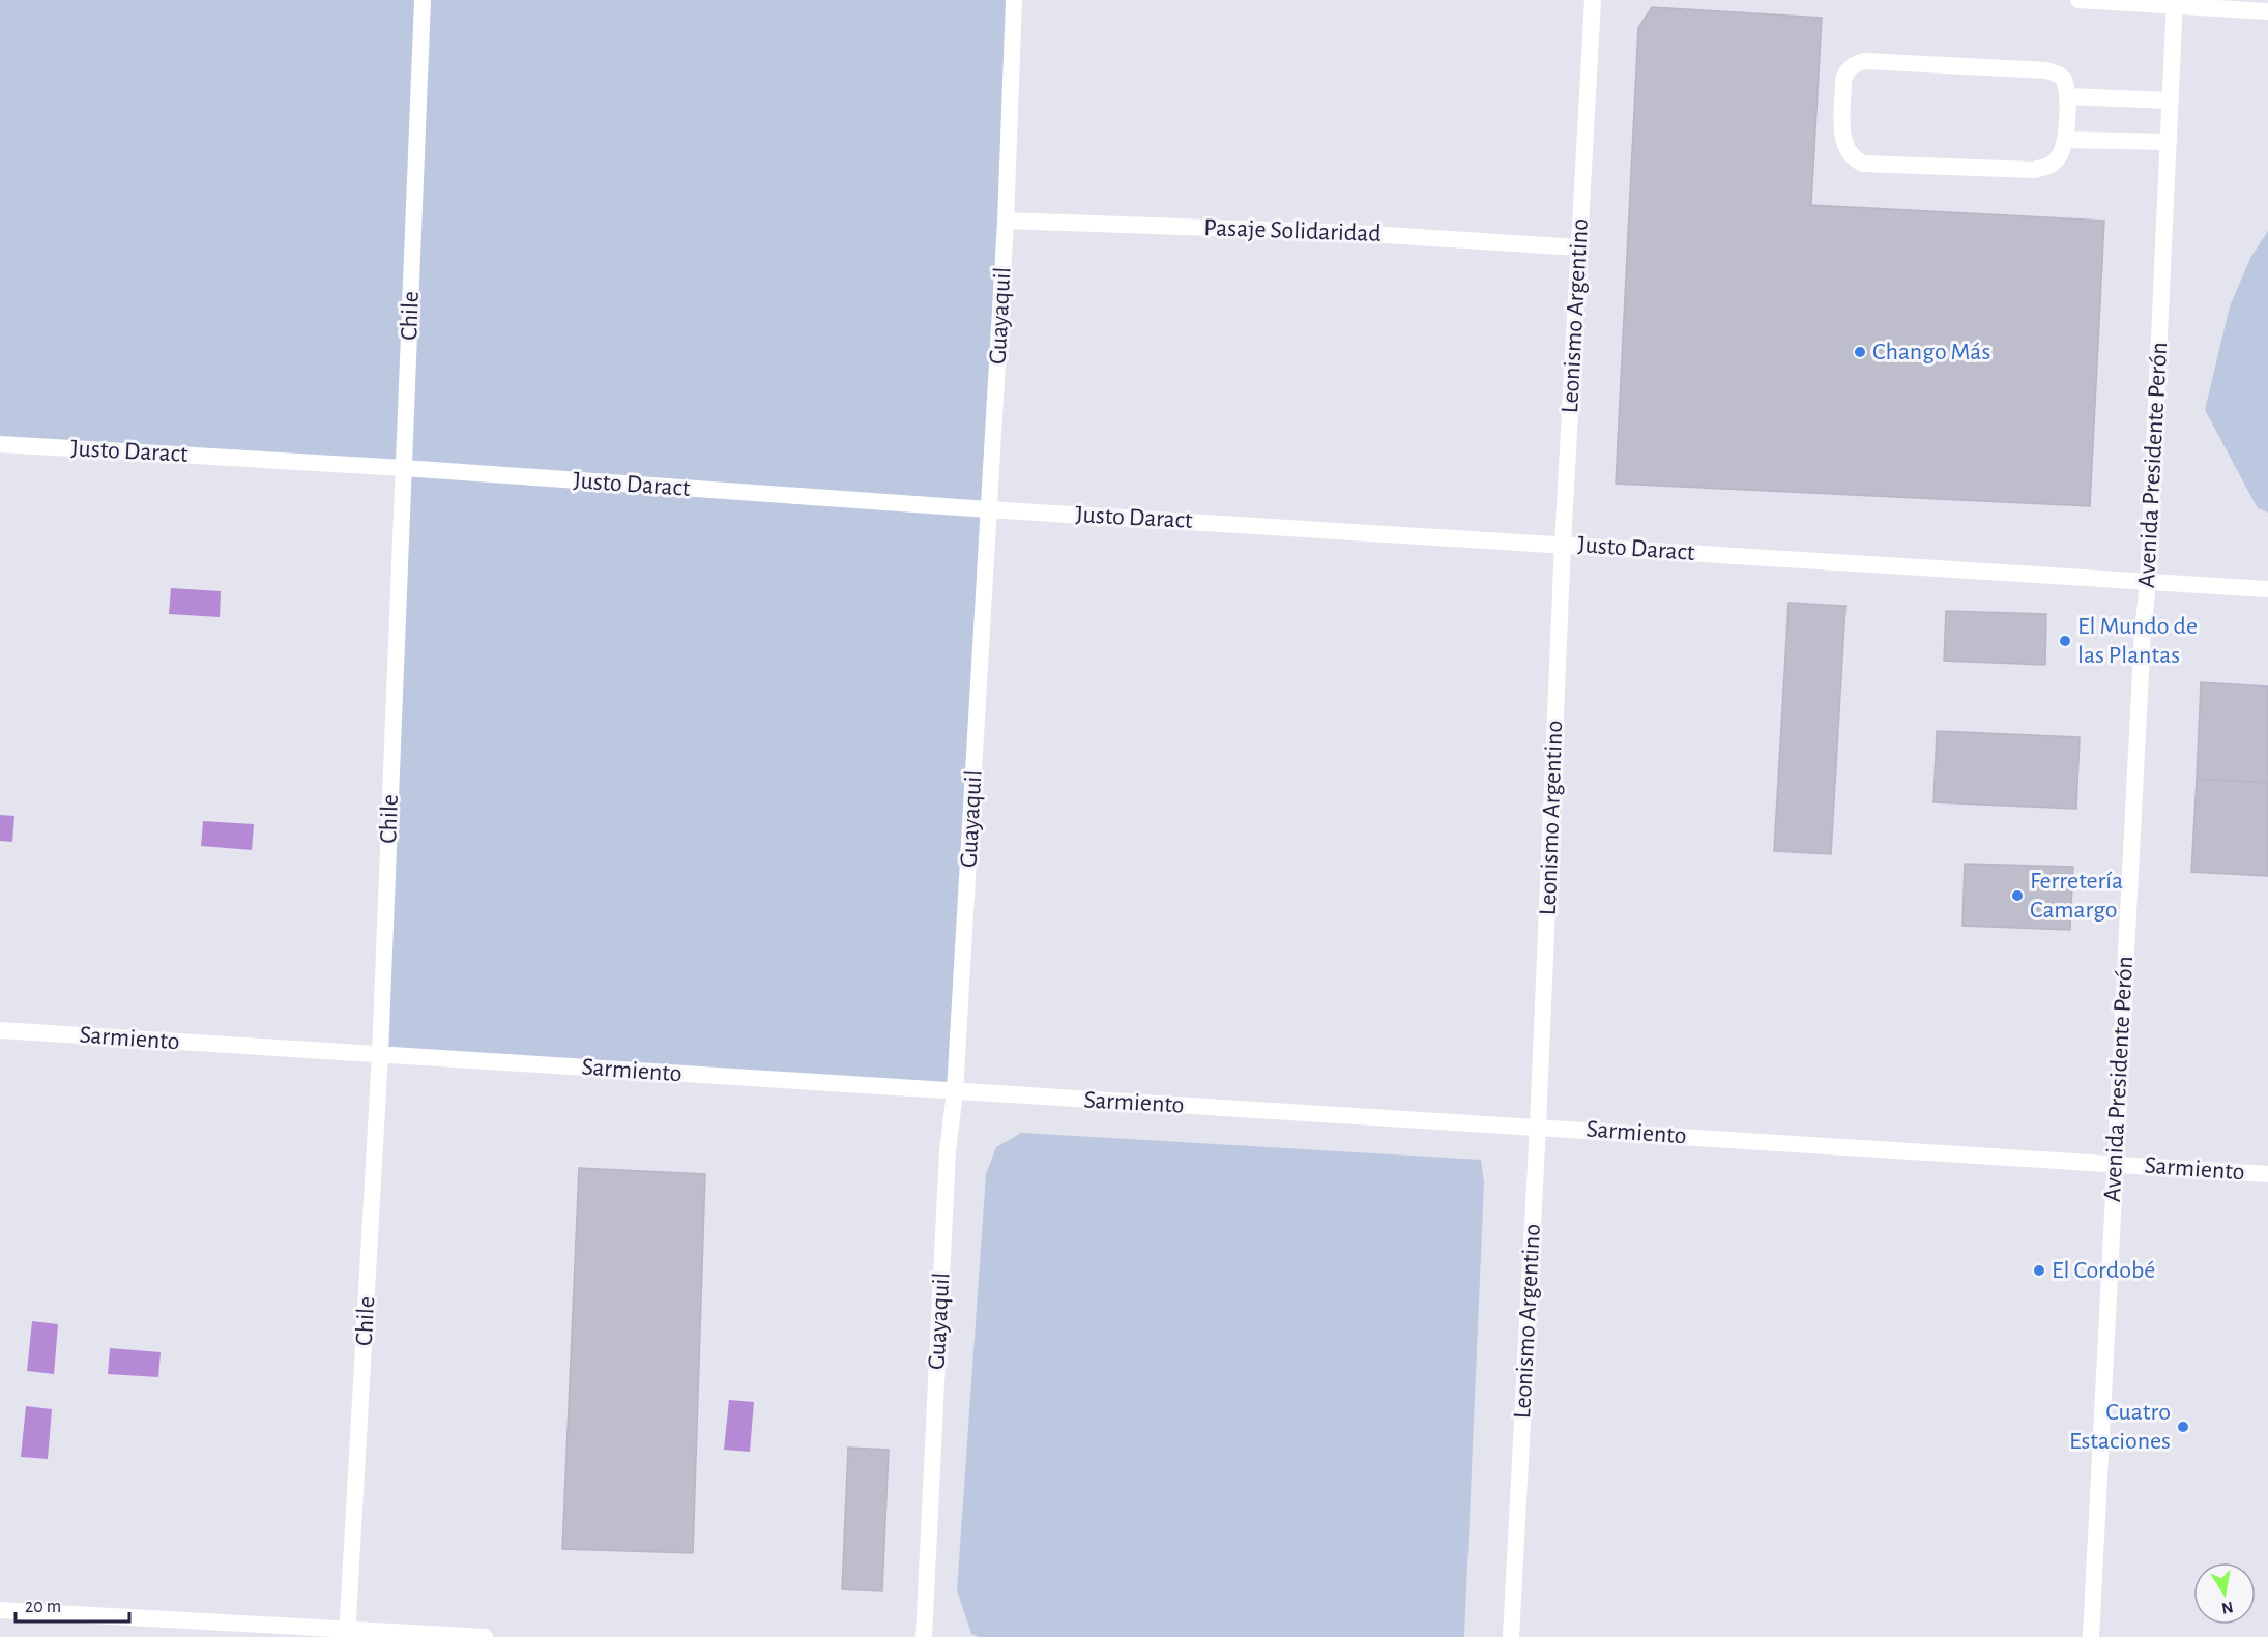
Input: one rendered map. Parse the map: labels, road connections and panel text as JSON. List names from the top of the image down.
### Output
{
  "streets": {
    "street": [
      "Pasaje Solidaridad",
      "Chile",
      "Guayaquil",
      "Leonismo Argentino",
      "Justo Daract",
      "Avenida Presidente Perón",
      "Sarmiento"
    ]
  },
  "crossings": [
    ["Pasaje Solidaridad", "Guayaquil"],
    ["Pasaje Solidaridad", "Leonismo Argentino"],
    ["Chile", "Justo Daract"],
    ["Chile", "Sarmiento"],
    ["Guayaquil", "Justo Daract"],
    ["Guayaquil", "Sarmiento"],
    ["Leonismo Argentino", "Justo Daract"],
    ["Leonismo Argentino", "Sarmiento"],
    ["Justo Daract", "Avenida Presidente Perón"],
    ["Avenida Presidente Perón", "Sarmiento"]
  ],
  "places": [
    "Chango Más",
    "El Mundo de las Plantas",
    "Ferretería Camargo",
    "El Cordobé",
    "Cuatro Estaciones"
  ],
  "scale_bar": "20 m",
  "north": "bottom"
}
